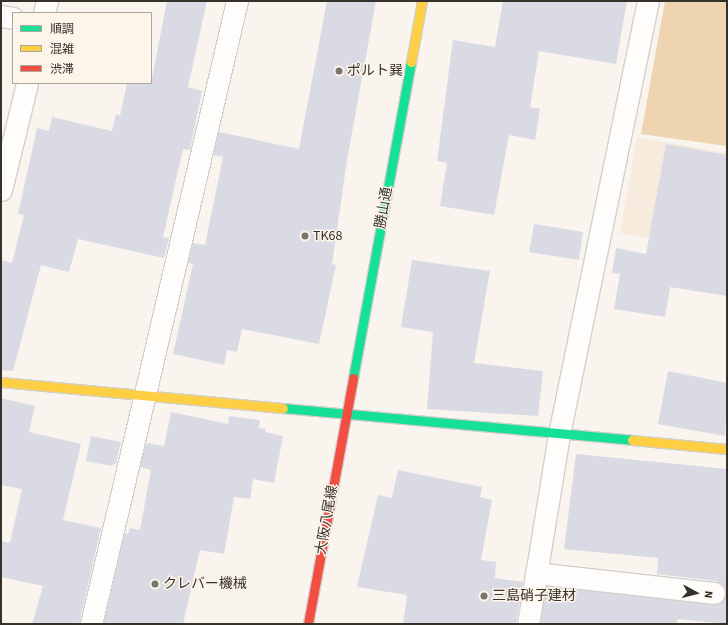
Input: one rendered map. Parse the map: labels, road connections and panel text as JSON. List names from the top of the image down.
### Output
{
  "streets": {
    "street": ["勝山通", "大阪八尾線"]
  },
  "crossings": [
    ["勝山通", "大阪八尾線"]
  ],
  "places": [
    "ポルト巽",
    "TK68",
    "クレバー機械",
    "三島硝子建材"
  ],
  "legend": ["順調", "混雑", "渋滞"],
  "north": "right"
}
